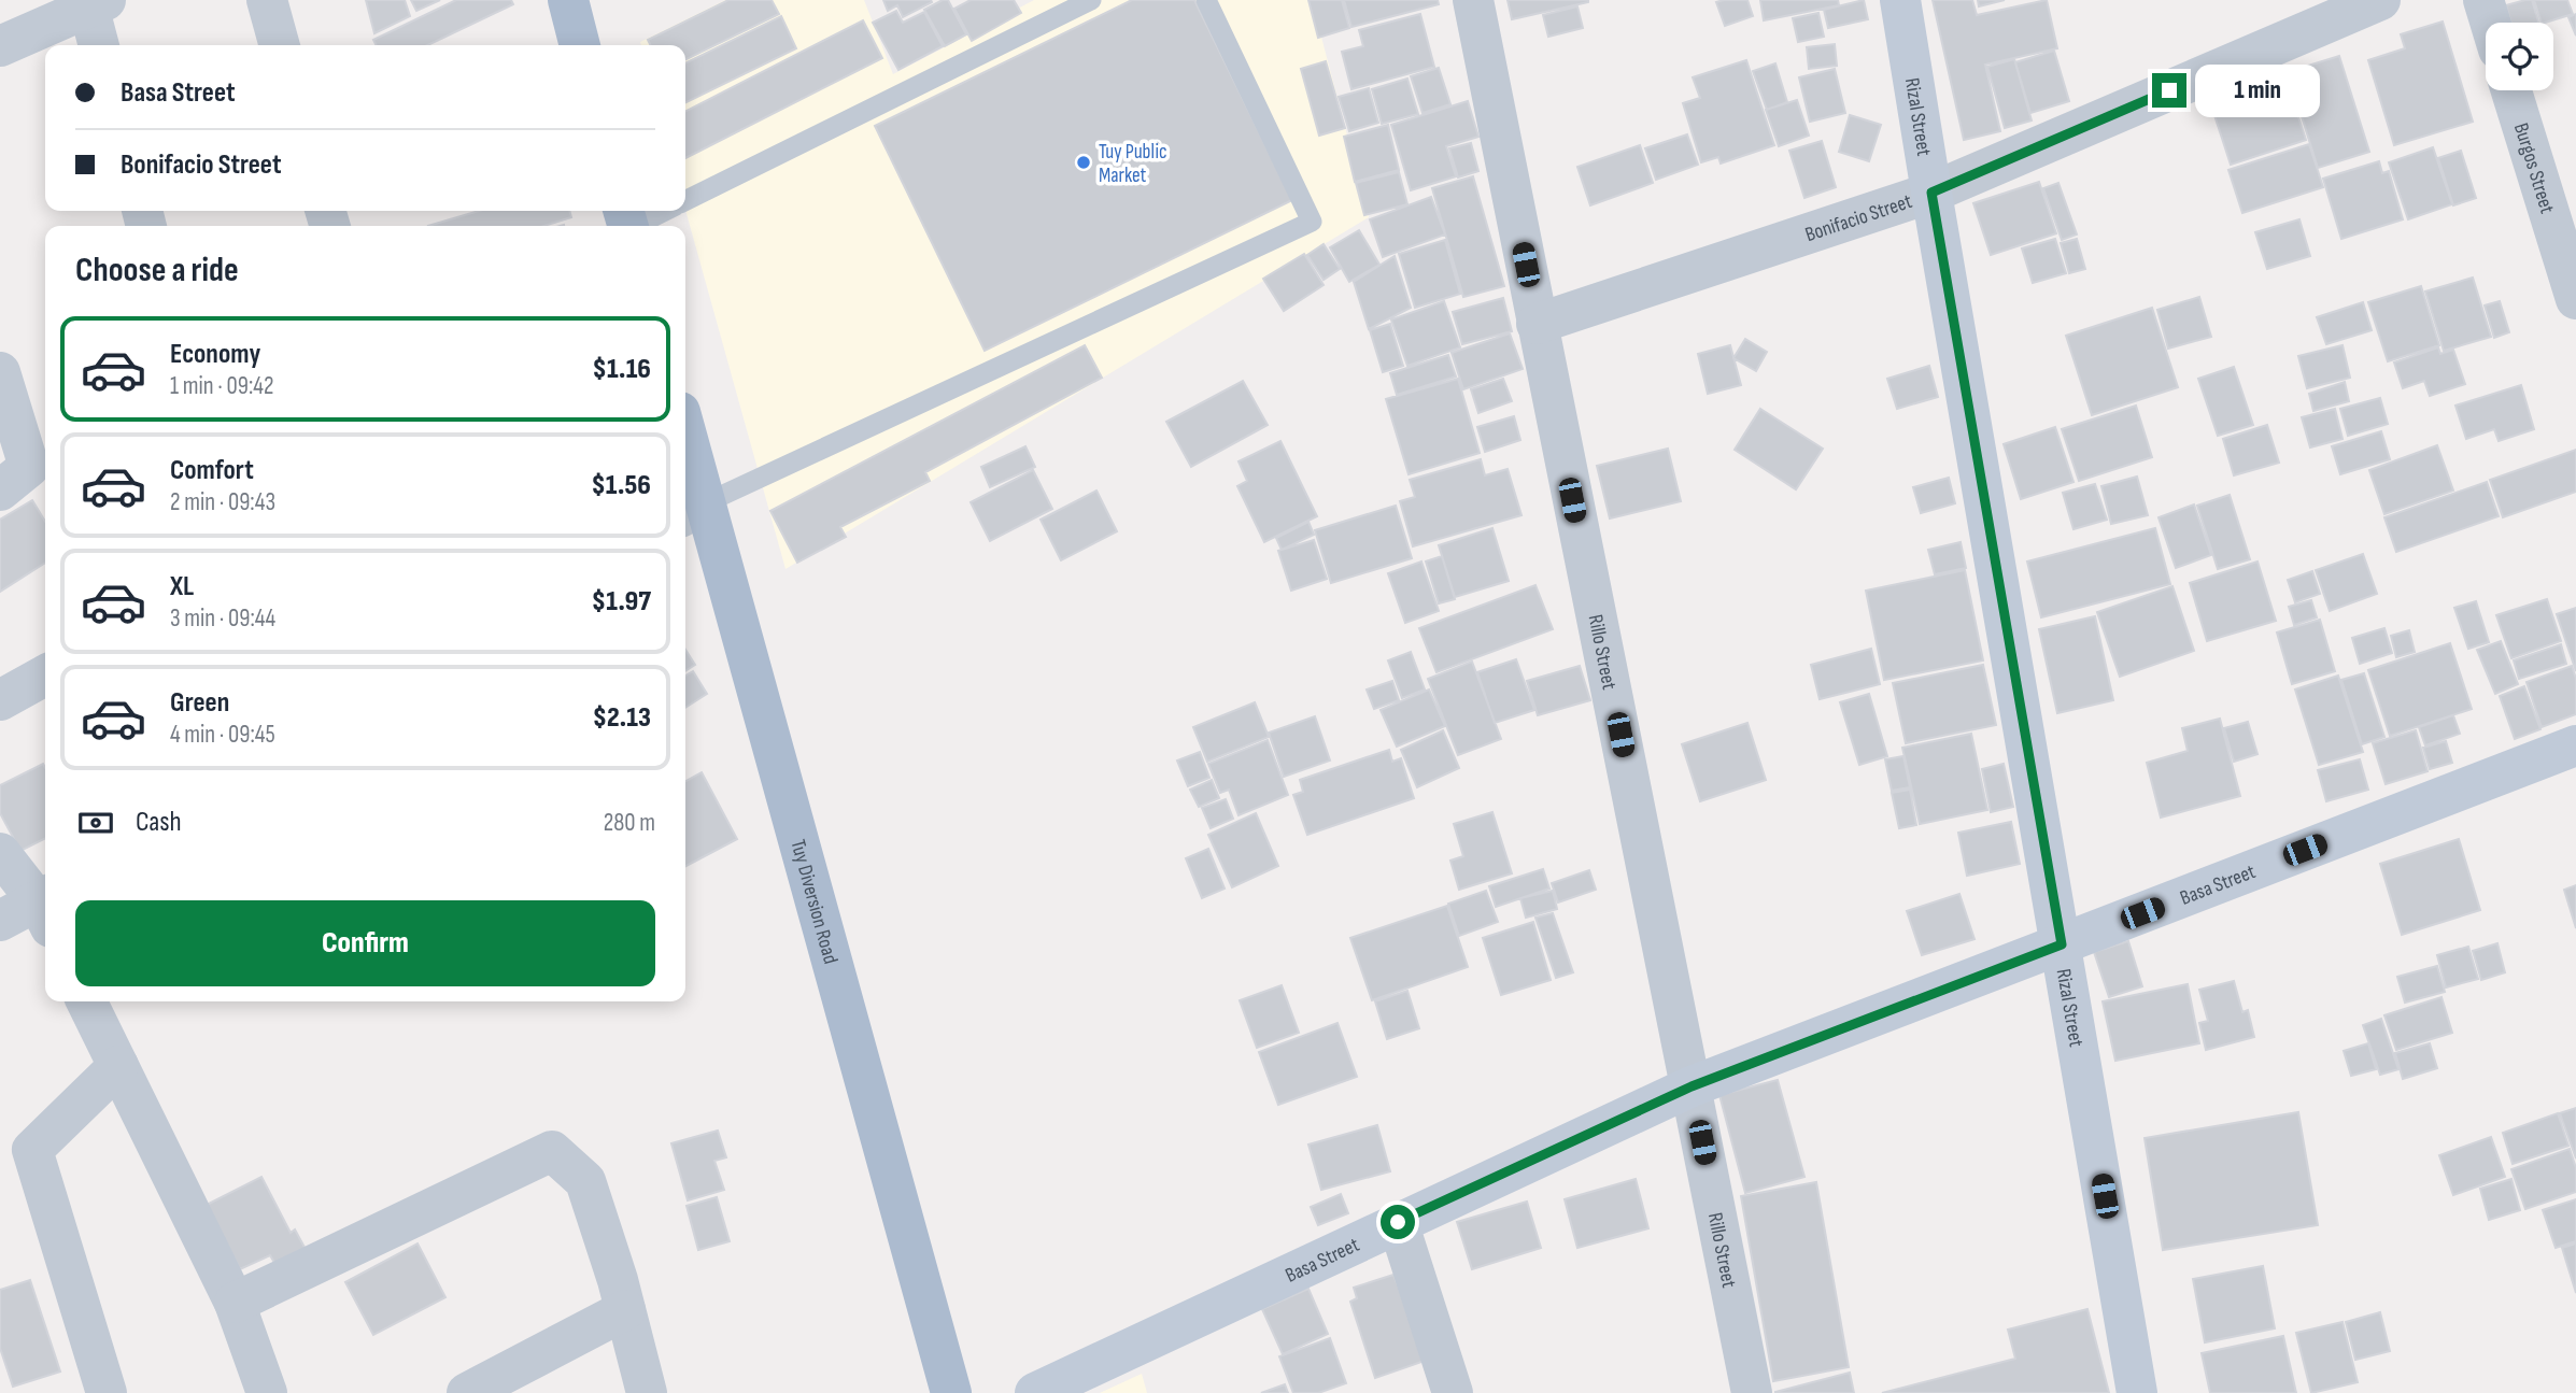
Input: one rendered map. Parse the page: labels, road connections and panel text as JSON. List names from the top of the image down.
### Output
{
  "streets": {
    "main road": ["Tuy Diversion Road"],
    "street": [
      "Rizal Street",
      "Burgos Street",
      "Bonifacio Street",
      "Rillo Street",
      "Basa Street"
    ]
  },
  "crossings": [
    ["Rizal Street", "Bonifacio Street"],
    ["Rizal Street", "Basa Street"],
    ["Bonifacio Street", "Rillo Street"],
    ["Rillo Street", "Basa Street"]
  ],
  "places": ["Tuy Public Market"],
  "page": {
    "banner": ["Basa Street", "Bonifacio Street"],
    "bubble": "1 min",
    "heading": "Choose a ride",
    "list": [
      {
        "name": "Economy",
        "note": "1 min · 09:42",
        "value": "$1.16"
      },
      {
        "name": "Comfort",
        "note": "2 min · 09:43",
        "value": "$1.56"
      },
      {
        "name": "XL",
        "note": "3 min · 09:44",
        "value": "$1.97"
      },
      {
        "name": "Green",
        "note": "4 min · 09:45",
        "value": "$2.13"
      }
    ],
    "pay": ["Cash", "280 m"],
    "buttons": "Confirm"
  }
}
